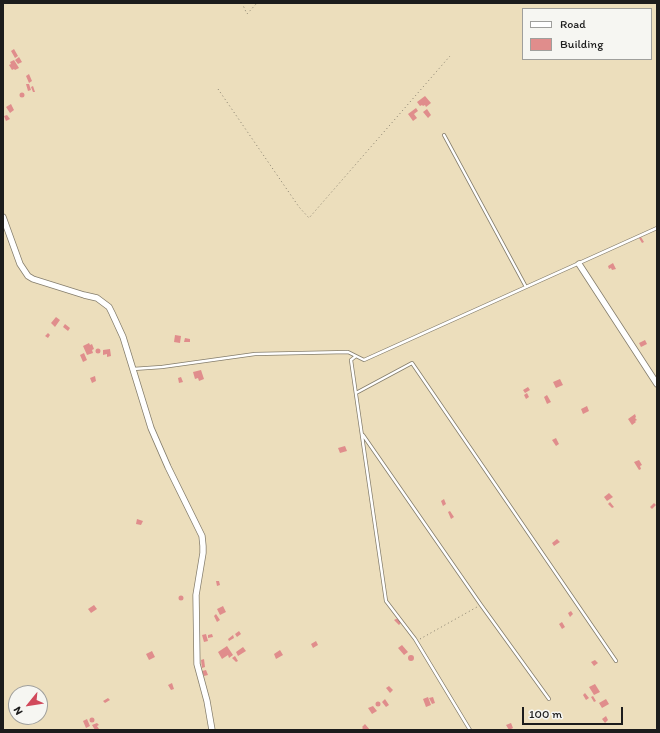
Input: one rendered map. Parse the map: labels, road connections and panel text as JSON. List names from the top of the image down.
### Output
{
  "legend": ["Road", "Building"],
  "scale_bar": "100 m",
  "north": "bottom left"
}
